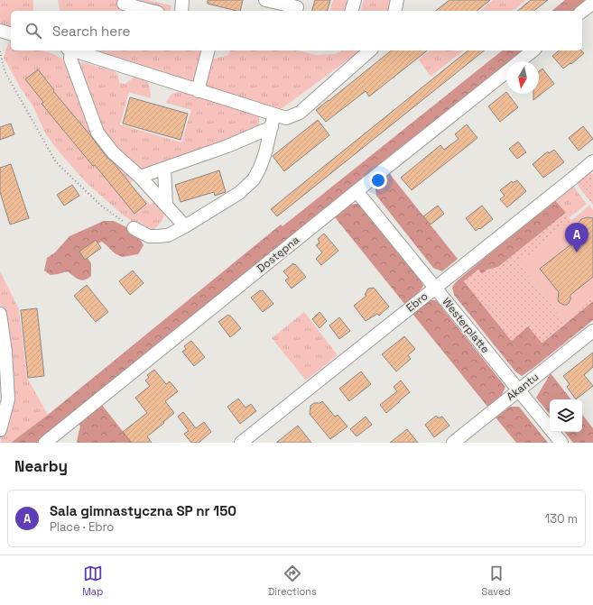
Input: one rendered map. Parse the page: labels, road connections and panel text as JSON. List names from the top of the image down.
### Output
{
  "streets": {
    "street": [
      "Dostępna",
      "Ebro",
      "Westerplatte",
      "Akantu"
    ]
  },
  "crossings": [
    ["Dostępna", "Westerplatte"],
    ["Ebro", "Westerplatte"],
    ["Westerplatte", "Akantu"]
  ],
  "north": "bottom",
  "page": {
    "search": "Search here",
    "pins": "A",
    "heading": "Nearby",
    "list": [
      {
        "mark": "A",
        "name": "Sala gimnastyczna SP nr 150",
        "note": "Place · Ebro",
        "value": "130 m"
      }
    ],
    "nav": ["Map", "Directions", "Saved"]
  }
}
